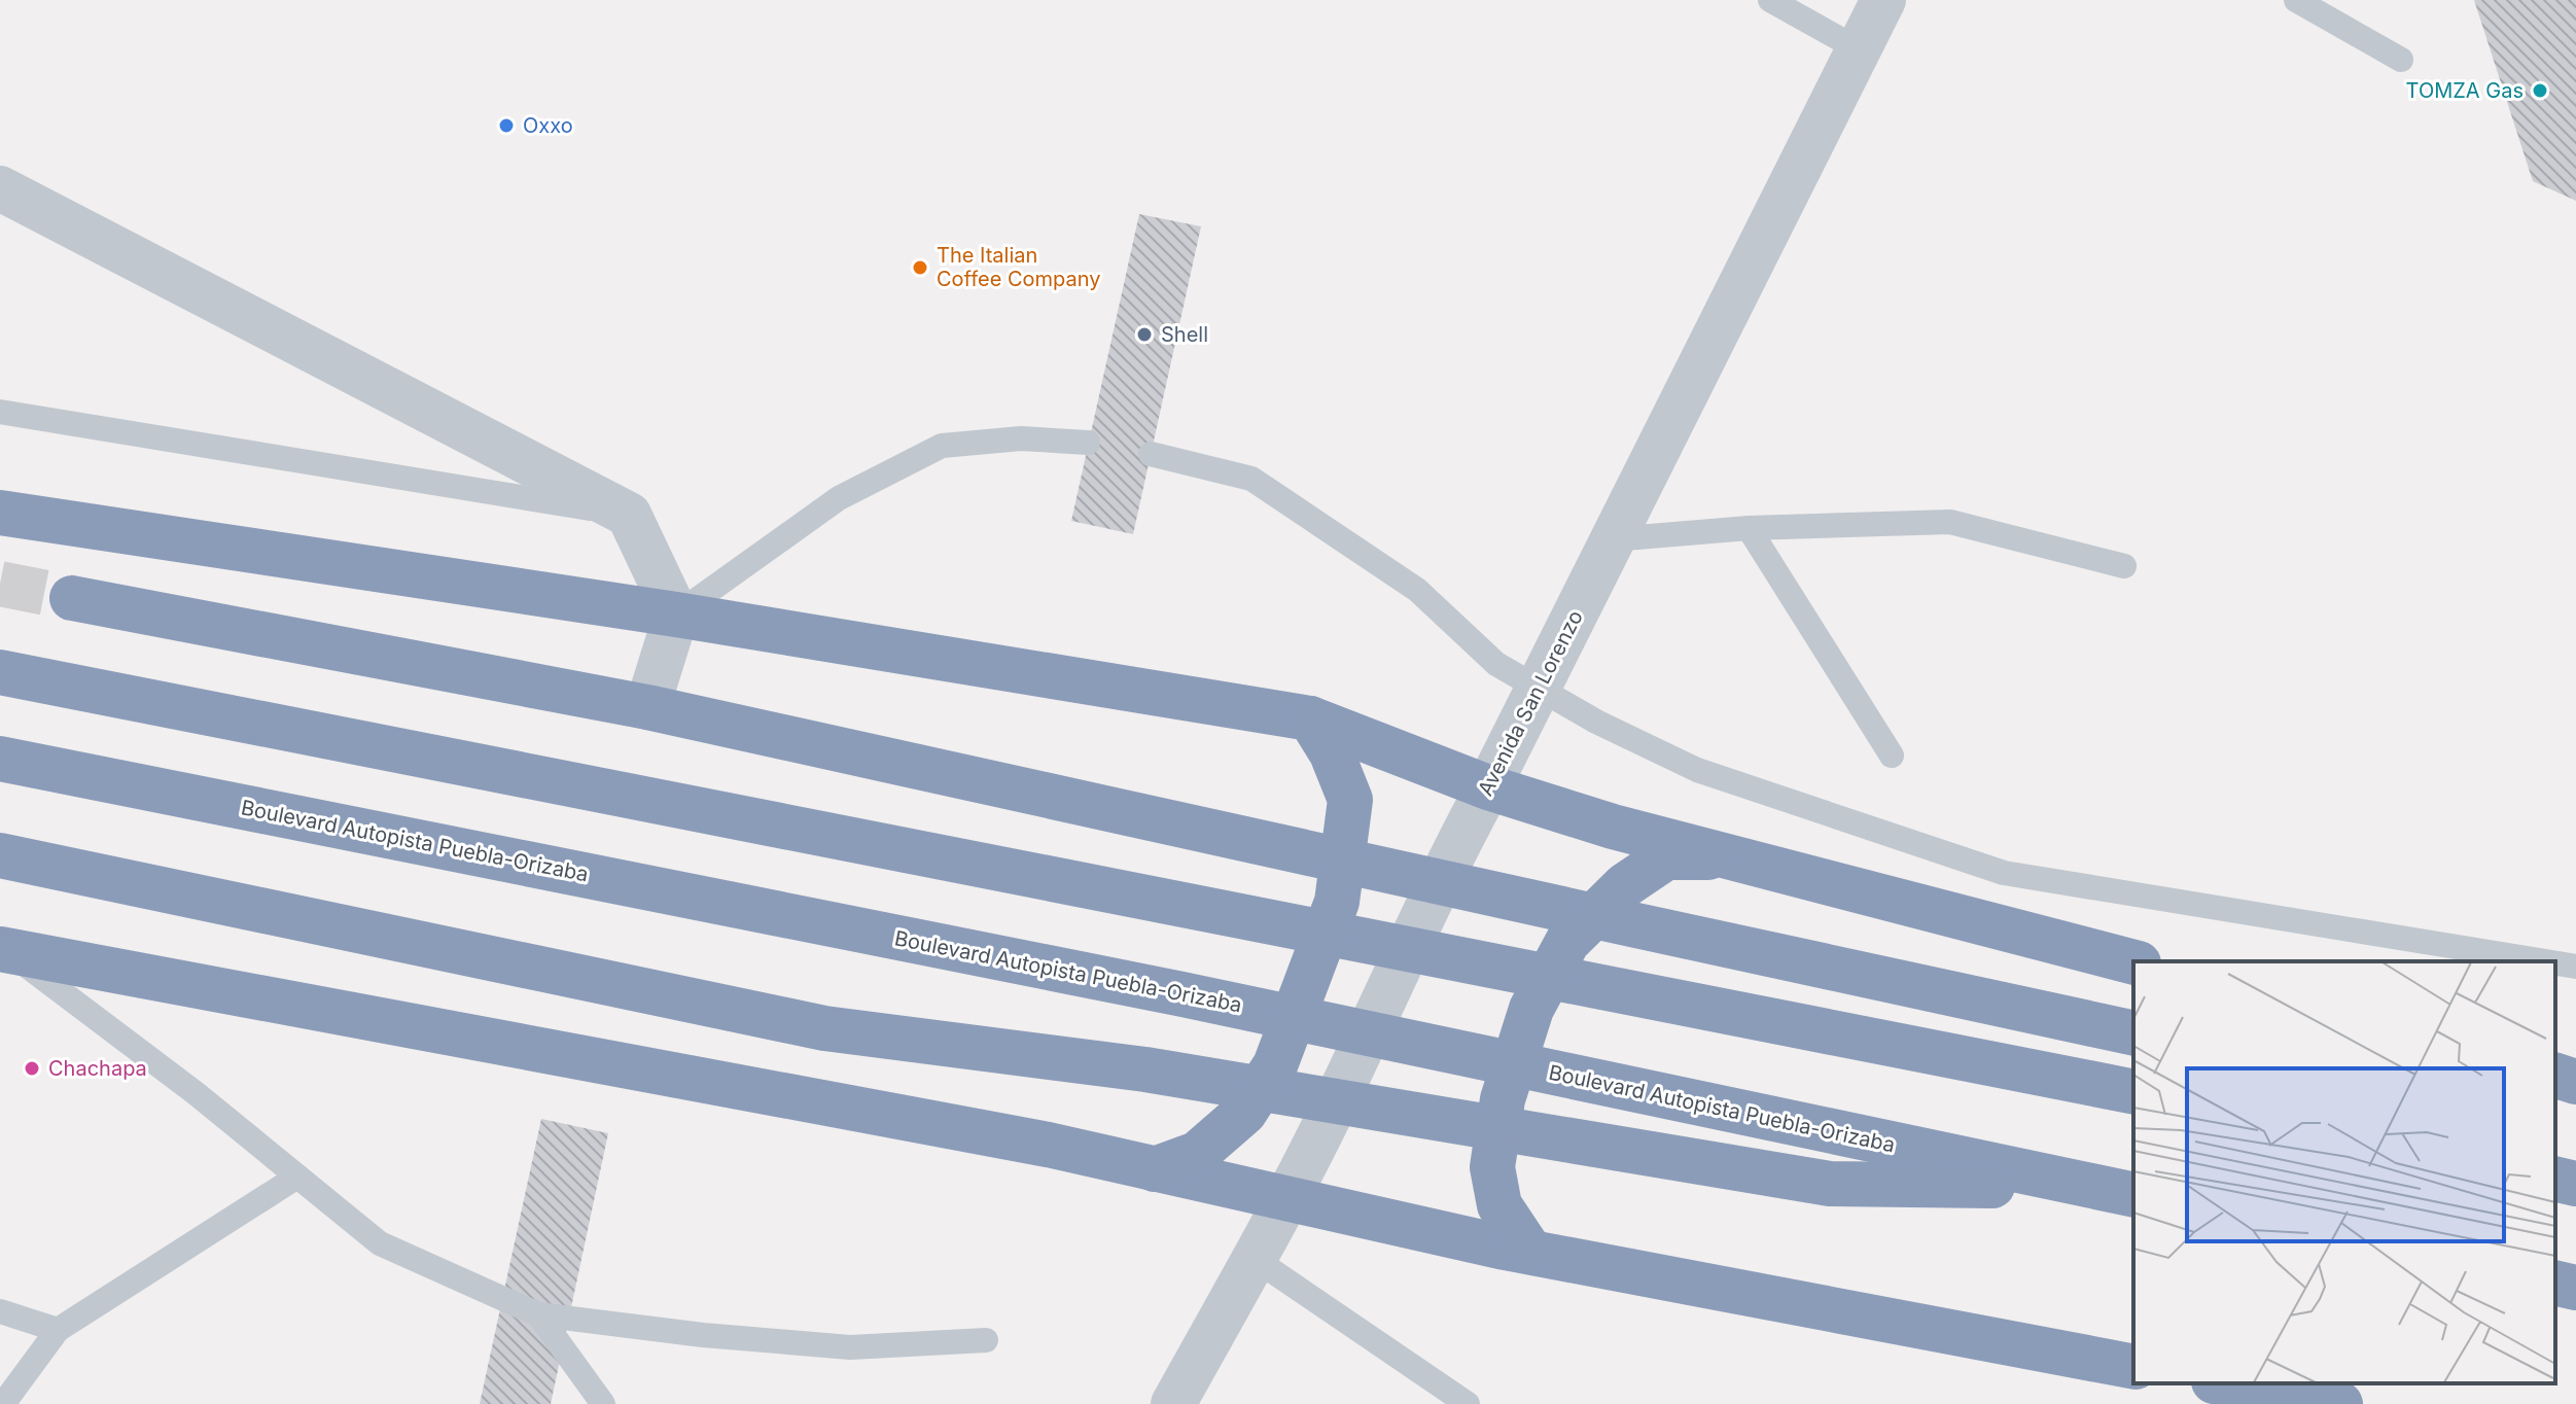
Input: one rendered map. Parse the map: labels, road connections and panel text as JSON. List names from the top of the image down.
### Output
{
  "streets": {
    "highway": ["Boulevard Autopista Puebla-Orizaba"],
    "street": ["Avenida San Lorenzo"]
  },
  "places": [
    "TOMZA Gas",
    "Oxxo",
    "The Italian Coffee Company",
    "Shell",
    "Chachapa"
  ]
}
